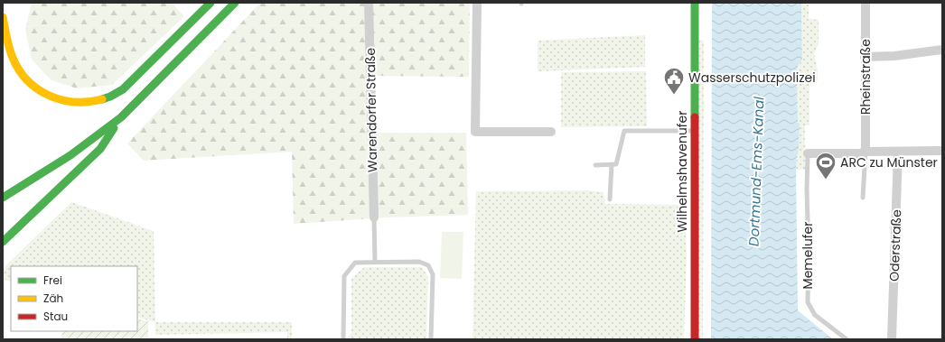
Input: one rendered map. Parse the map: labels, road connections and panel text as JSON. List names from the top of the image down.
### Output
{
  "streets": {
    "main road": ["Wilhelmshavenufer"],
    "street": ["Rheinstraße", "Warendorfer Straße", "Oderstraße"],
    "lane": ["Memelufer"]
  },
  "water": ["Dortmund-Ems-Kanal"],
  "places": {
    "public building": ["Wasserschutzpolizei"],
    "sports": ["ARC zu Münster"]
  },
  "legend": ["Frei", "Zäh", "Stau"]
}
